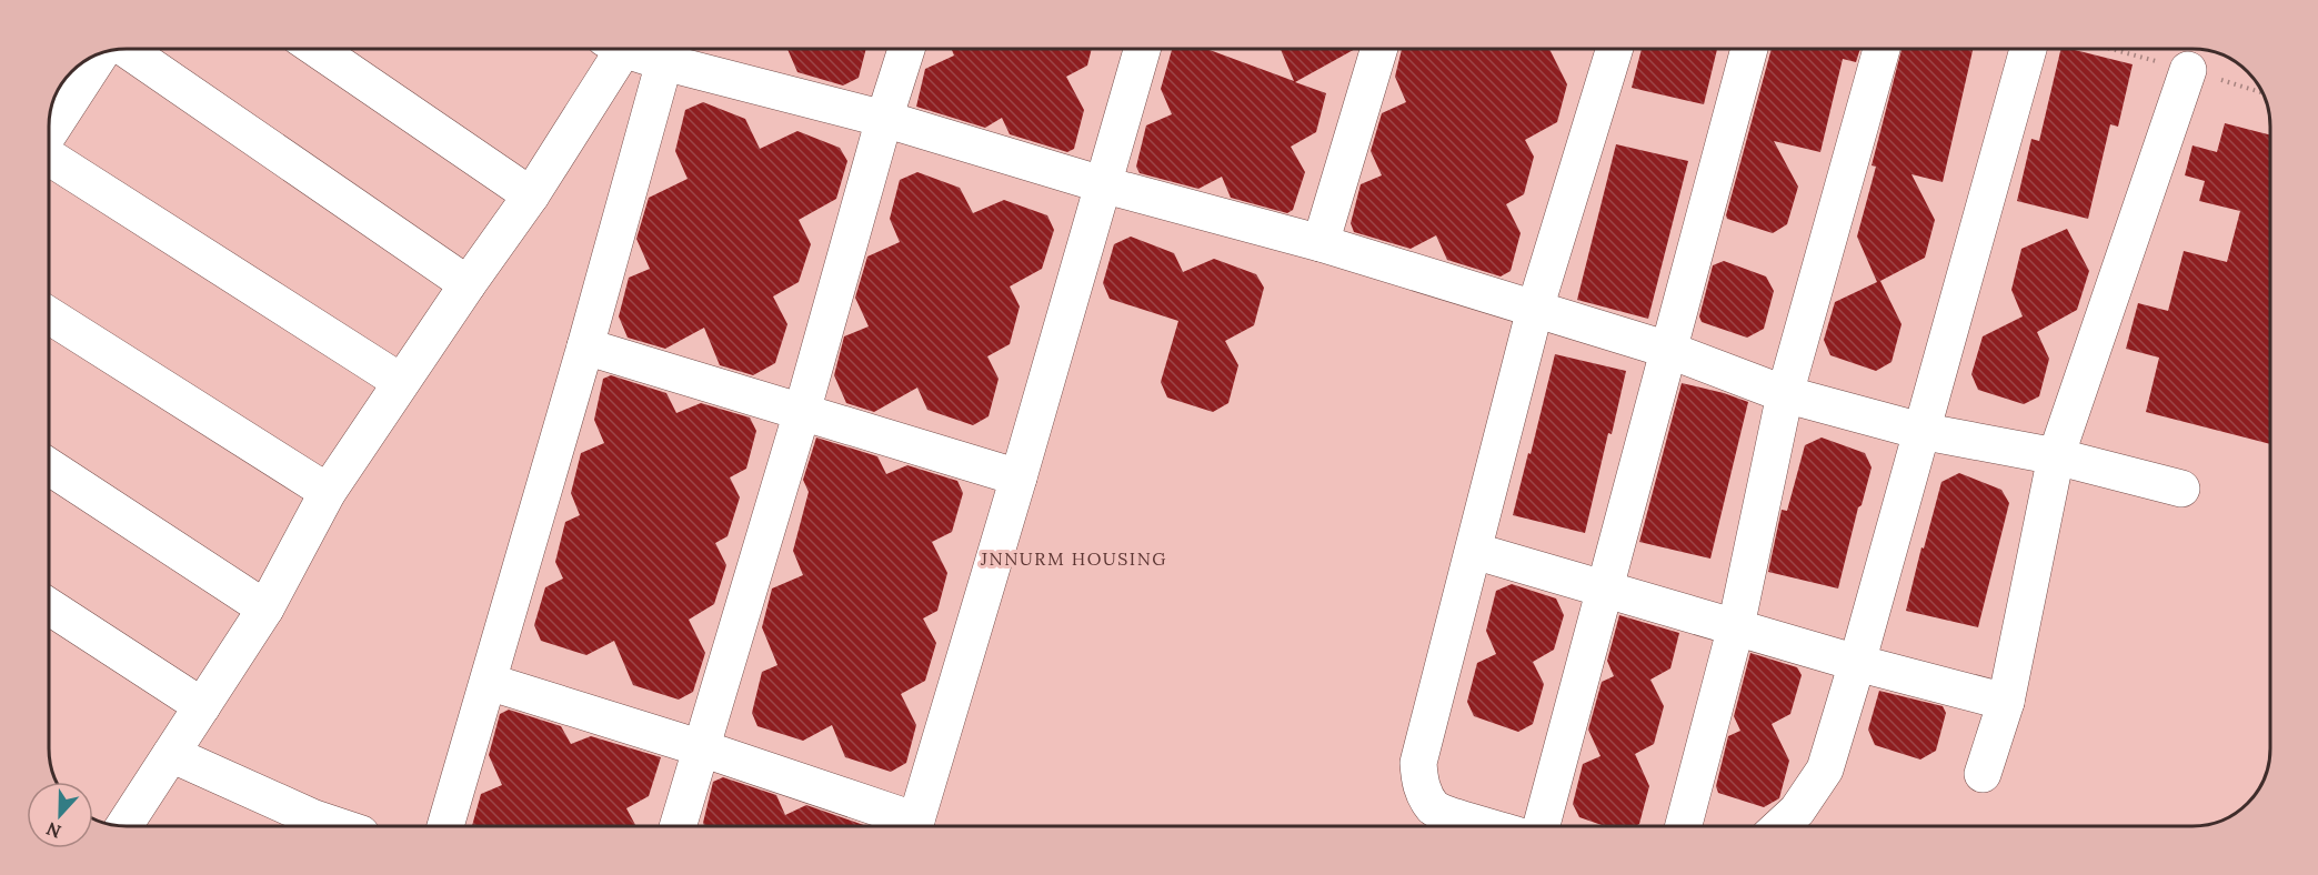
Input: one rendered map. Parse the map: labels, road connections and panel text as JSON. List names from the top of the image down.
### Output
{
  "districts": ["JNNURM HOUSING"],
  "north": "bottom"
}
